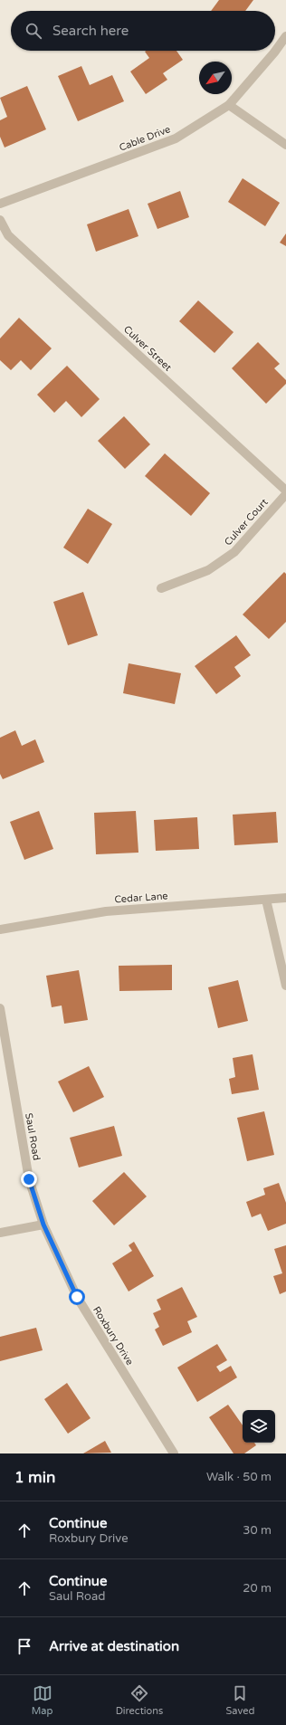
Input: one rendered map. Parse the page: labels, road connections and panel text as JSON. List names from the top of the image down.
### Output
{
  "streets": {
    "street": [
      "Cable Drive",
      "Culver Street",
      "Culver Court",
      "Cedar Lane",
      "Saul Road",
      "Roxbury Drive"
    ]
  },
  "crossings": [
    ["Saul Road", "Roxbury Drive"]
  ],
  "north": "bottom left",
  "page": {
    "search": "Search here",
    "heading": ["1 min", "Walk · 50 m"],
    "list": [
      ["Continue", "Roxbury Drive", "30 m"],
      ["Continue", "Saul Road", "20 m"],
      "Arrive at destination"
    ],
    "nav": ["Map", "Directions", "Saved"]
  }
}
